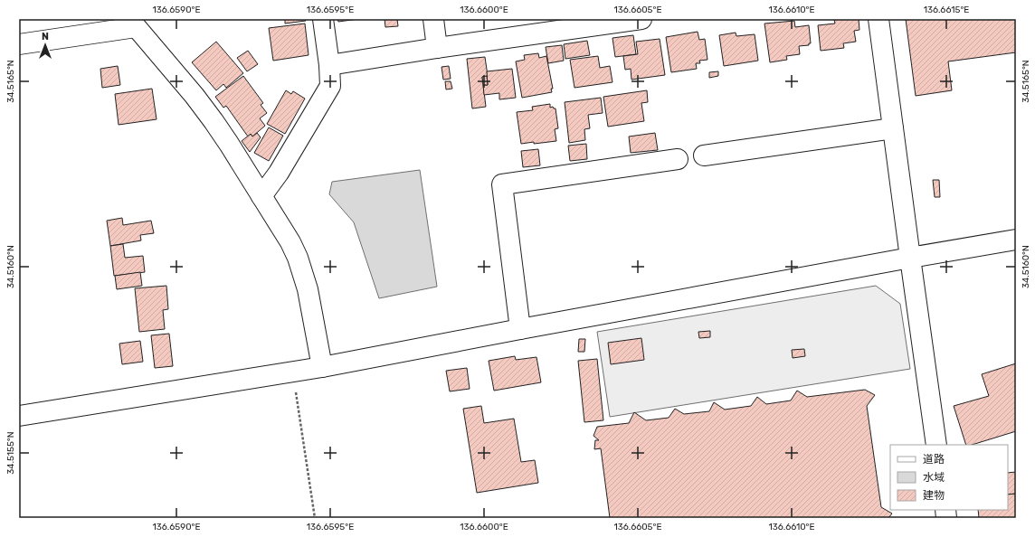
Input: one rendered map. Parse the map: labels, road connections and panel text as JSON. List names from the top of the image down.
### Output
{
  "legend": ["道路", "水域", "建物"],
  "north": "top",
  "coordinates": [
    "136.6590°E",
    "136.6595°E",
    "136.6600°E",
    "136.6605°E",
    "136.6610°E",
    "136.6615°E",
    "34.5165°N",
    "34.5160°N",
    "34.5155°N"
  ]
}
